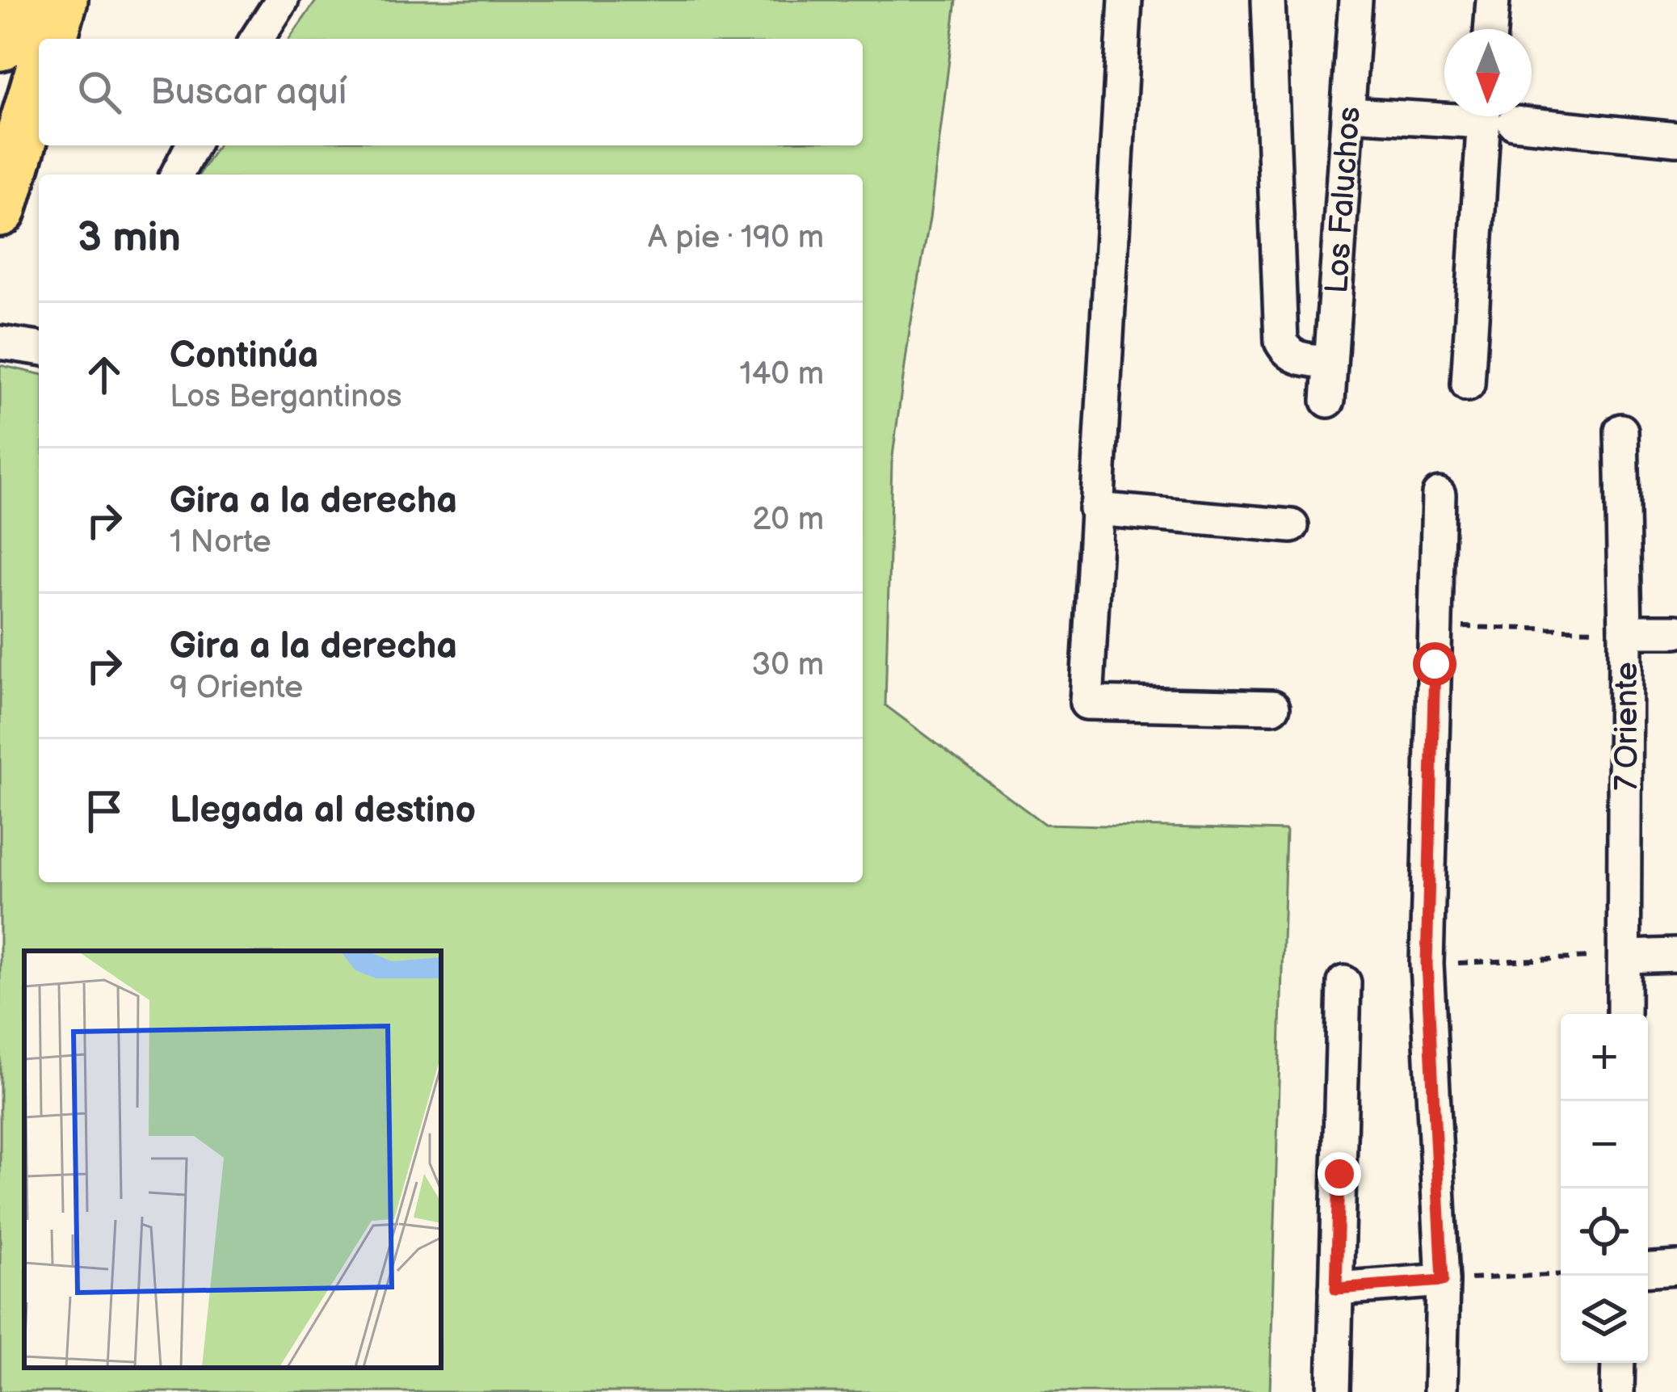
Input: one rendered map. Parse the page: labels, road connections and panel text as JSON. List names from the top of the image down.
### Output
{
  "streets": {
    "street": ["Los Faluchos", "7 Oriente"]
  },
  "north": "bottom",
  "page": {
    "search": "Buscar aquí",
    "heading": ["3 min", "A pie · 190 m"],
    "list": [
      ["Continúa", "Los Bergantinos", "140 m"],
      ["Gira a la derecha", "1 Norte", "20 m"],
      ["Gira a la derecha", "9 Oriente", "30 m"],
      "Llegada al destino"
    ],
    "map_buttons": ["+", "−"]
  }
}
